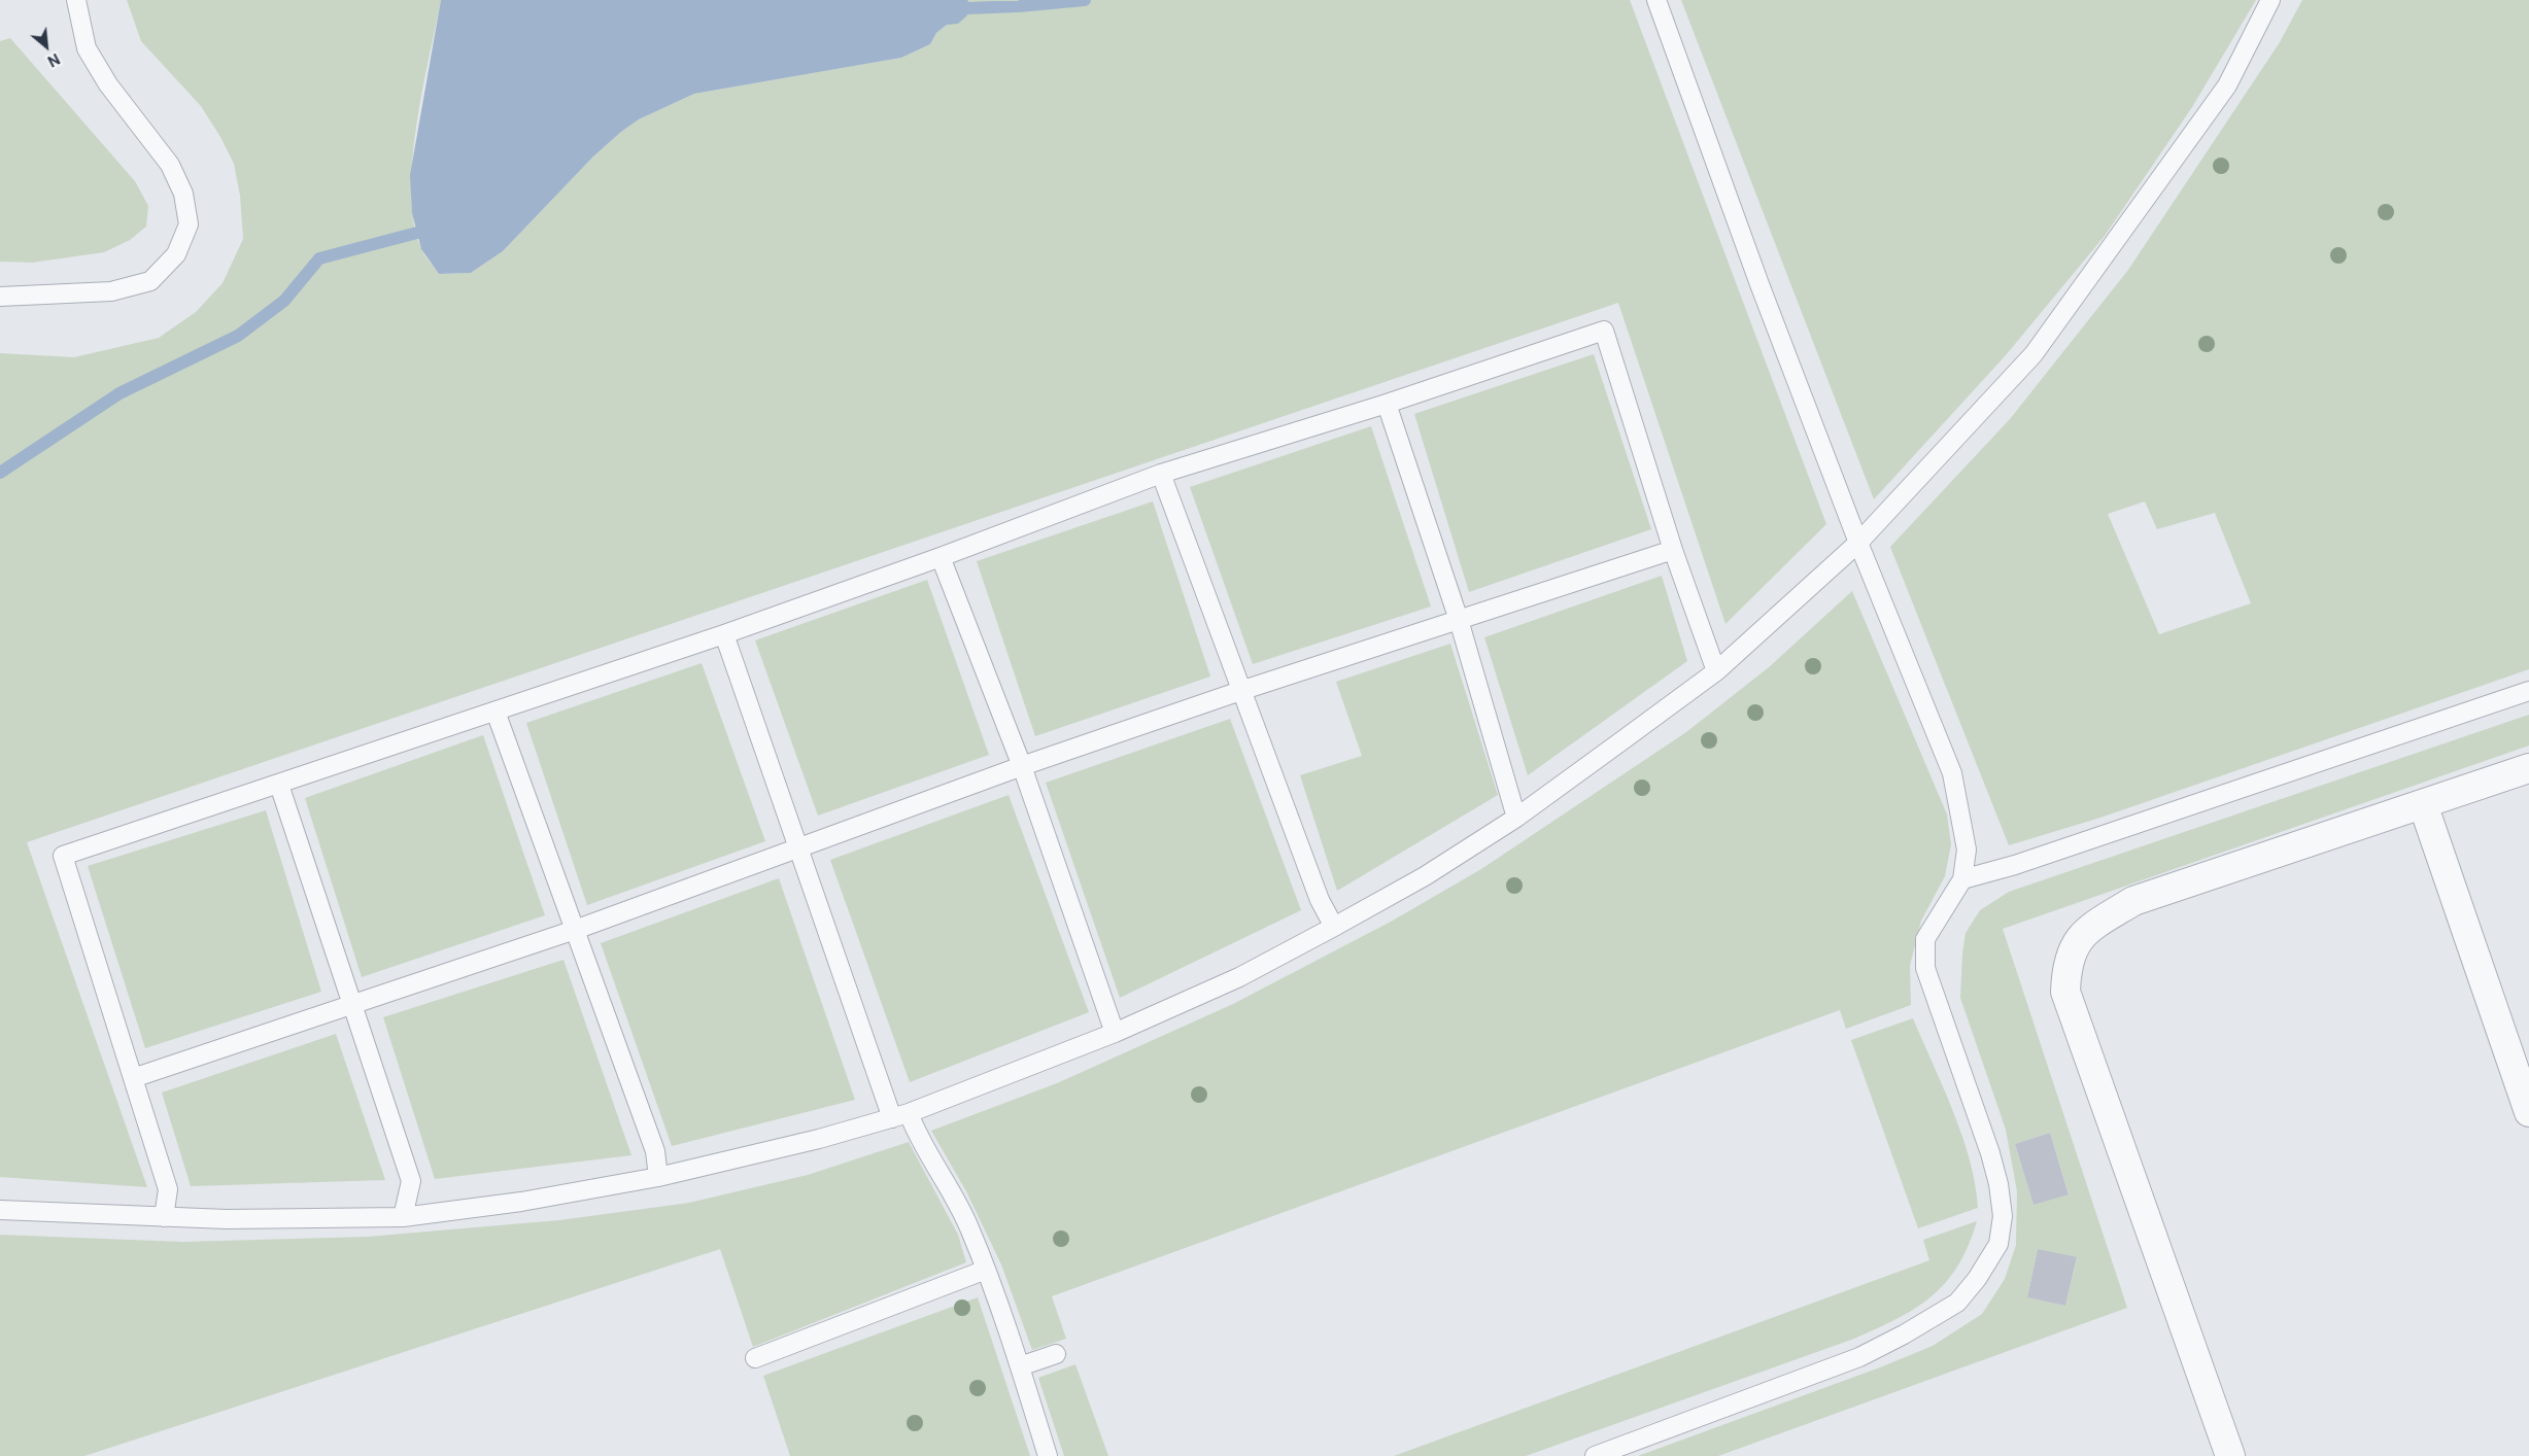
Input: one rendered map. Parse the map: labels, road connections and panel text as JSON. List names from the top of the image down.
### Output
{
  "north": "bottom right"
}
